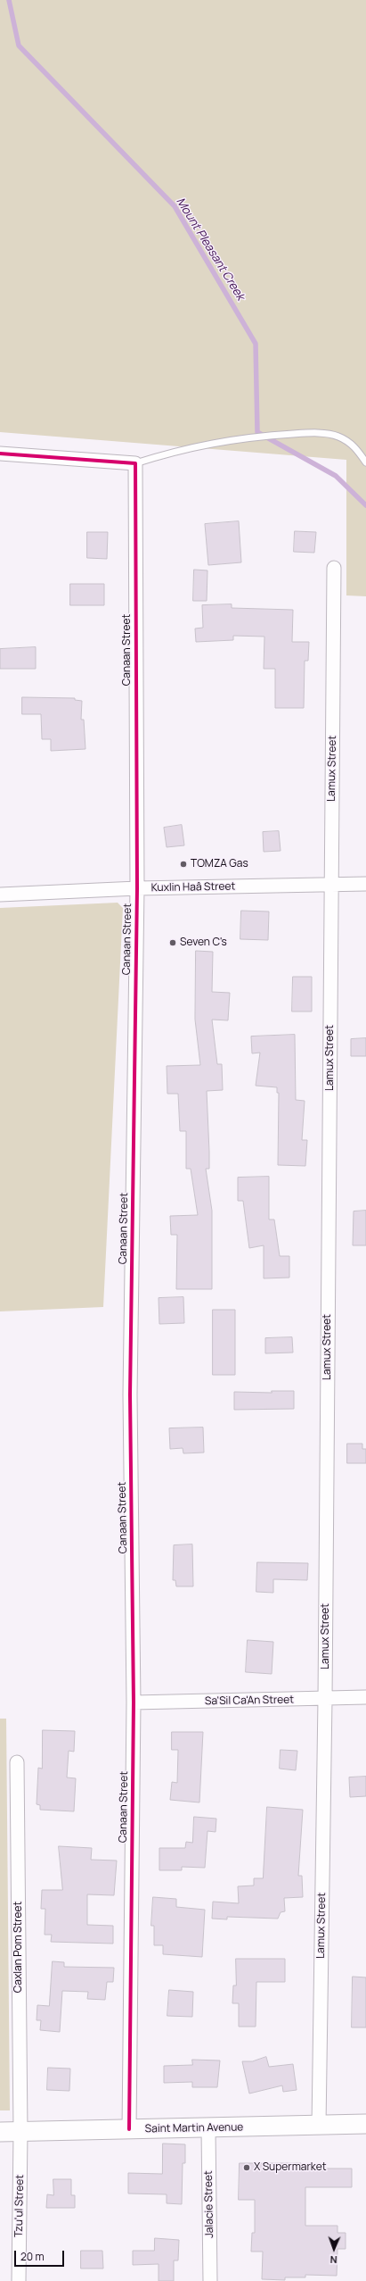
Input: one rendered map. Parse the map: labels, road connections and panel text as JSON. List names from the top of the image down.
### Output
{
  "streets": {
    "street": [
      "Canaan Street",
      "Lamux Street",
      "Kuxlin Haâ Street",
      "Sa'Sil Ca'An Street",
      "Caxlan Pom Street",
      "Saint Martin Avenue",
      "Jalacie Street",
      "Tzu'ul Street"
    ]
  },
  "crossings": [
    ["Canaan Street", "Kuxlin Haâ Street"],
    ["Canaan Street", "Sa'Sil Ca'An Street"],
    ["Canaan Street", "Saint Martin Avenue"],
    ["Lamux Street", "Kuxlin Haâ Street"],
    ["Lamux Street", "Sa'Sil Ca'An Street"],
    ["Lamux Street", "Saint Martin Avenue"],
    ["Caxlan Pom Street", "Saint Martin Avenue"],
    ["Caxlan Pom Street", "Tzu'ul Street"],
    ["Saint Martin Avenue", "Jalacie Street"],
    ["Saint Martin Avenue", "Tzu'ul Street"]
  ],
  "water": ["Mount Pleasant Creek"],
  "places": ["TOMZA Gas", "Seven C's", "X Supermarket"],
  "scale_bar": "20 m",
  "north": "bottom"
}
